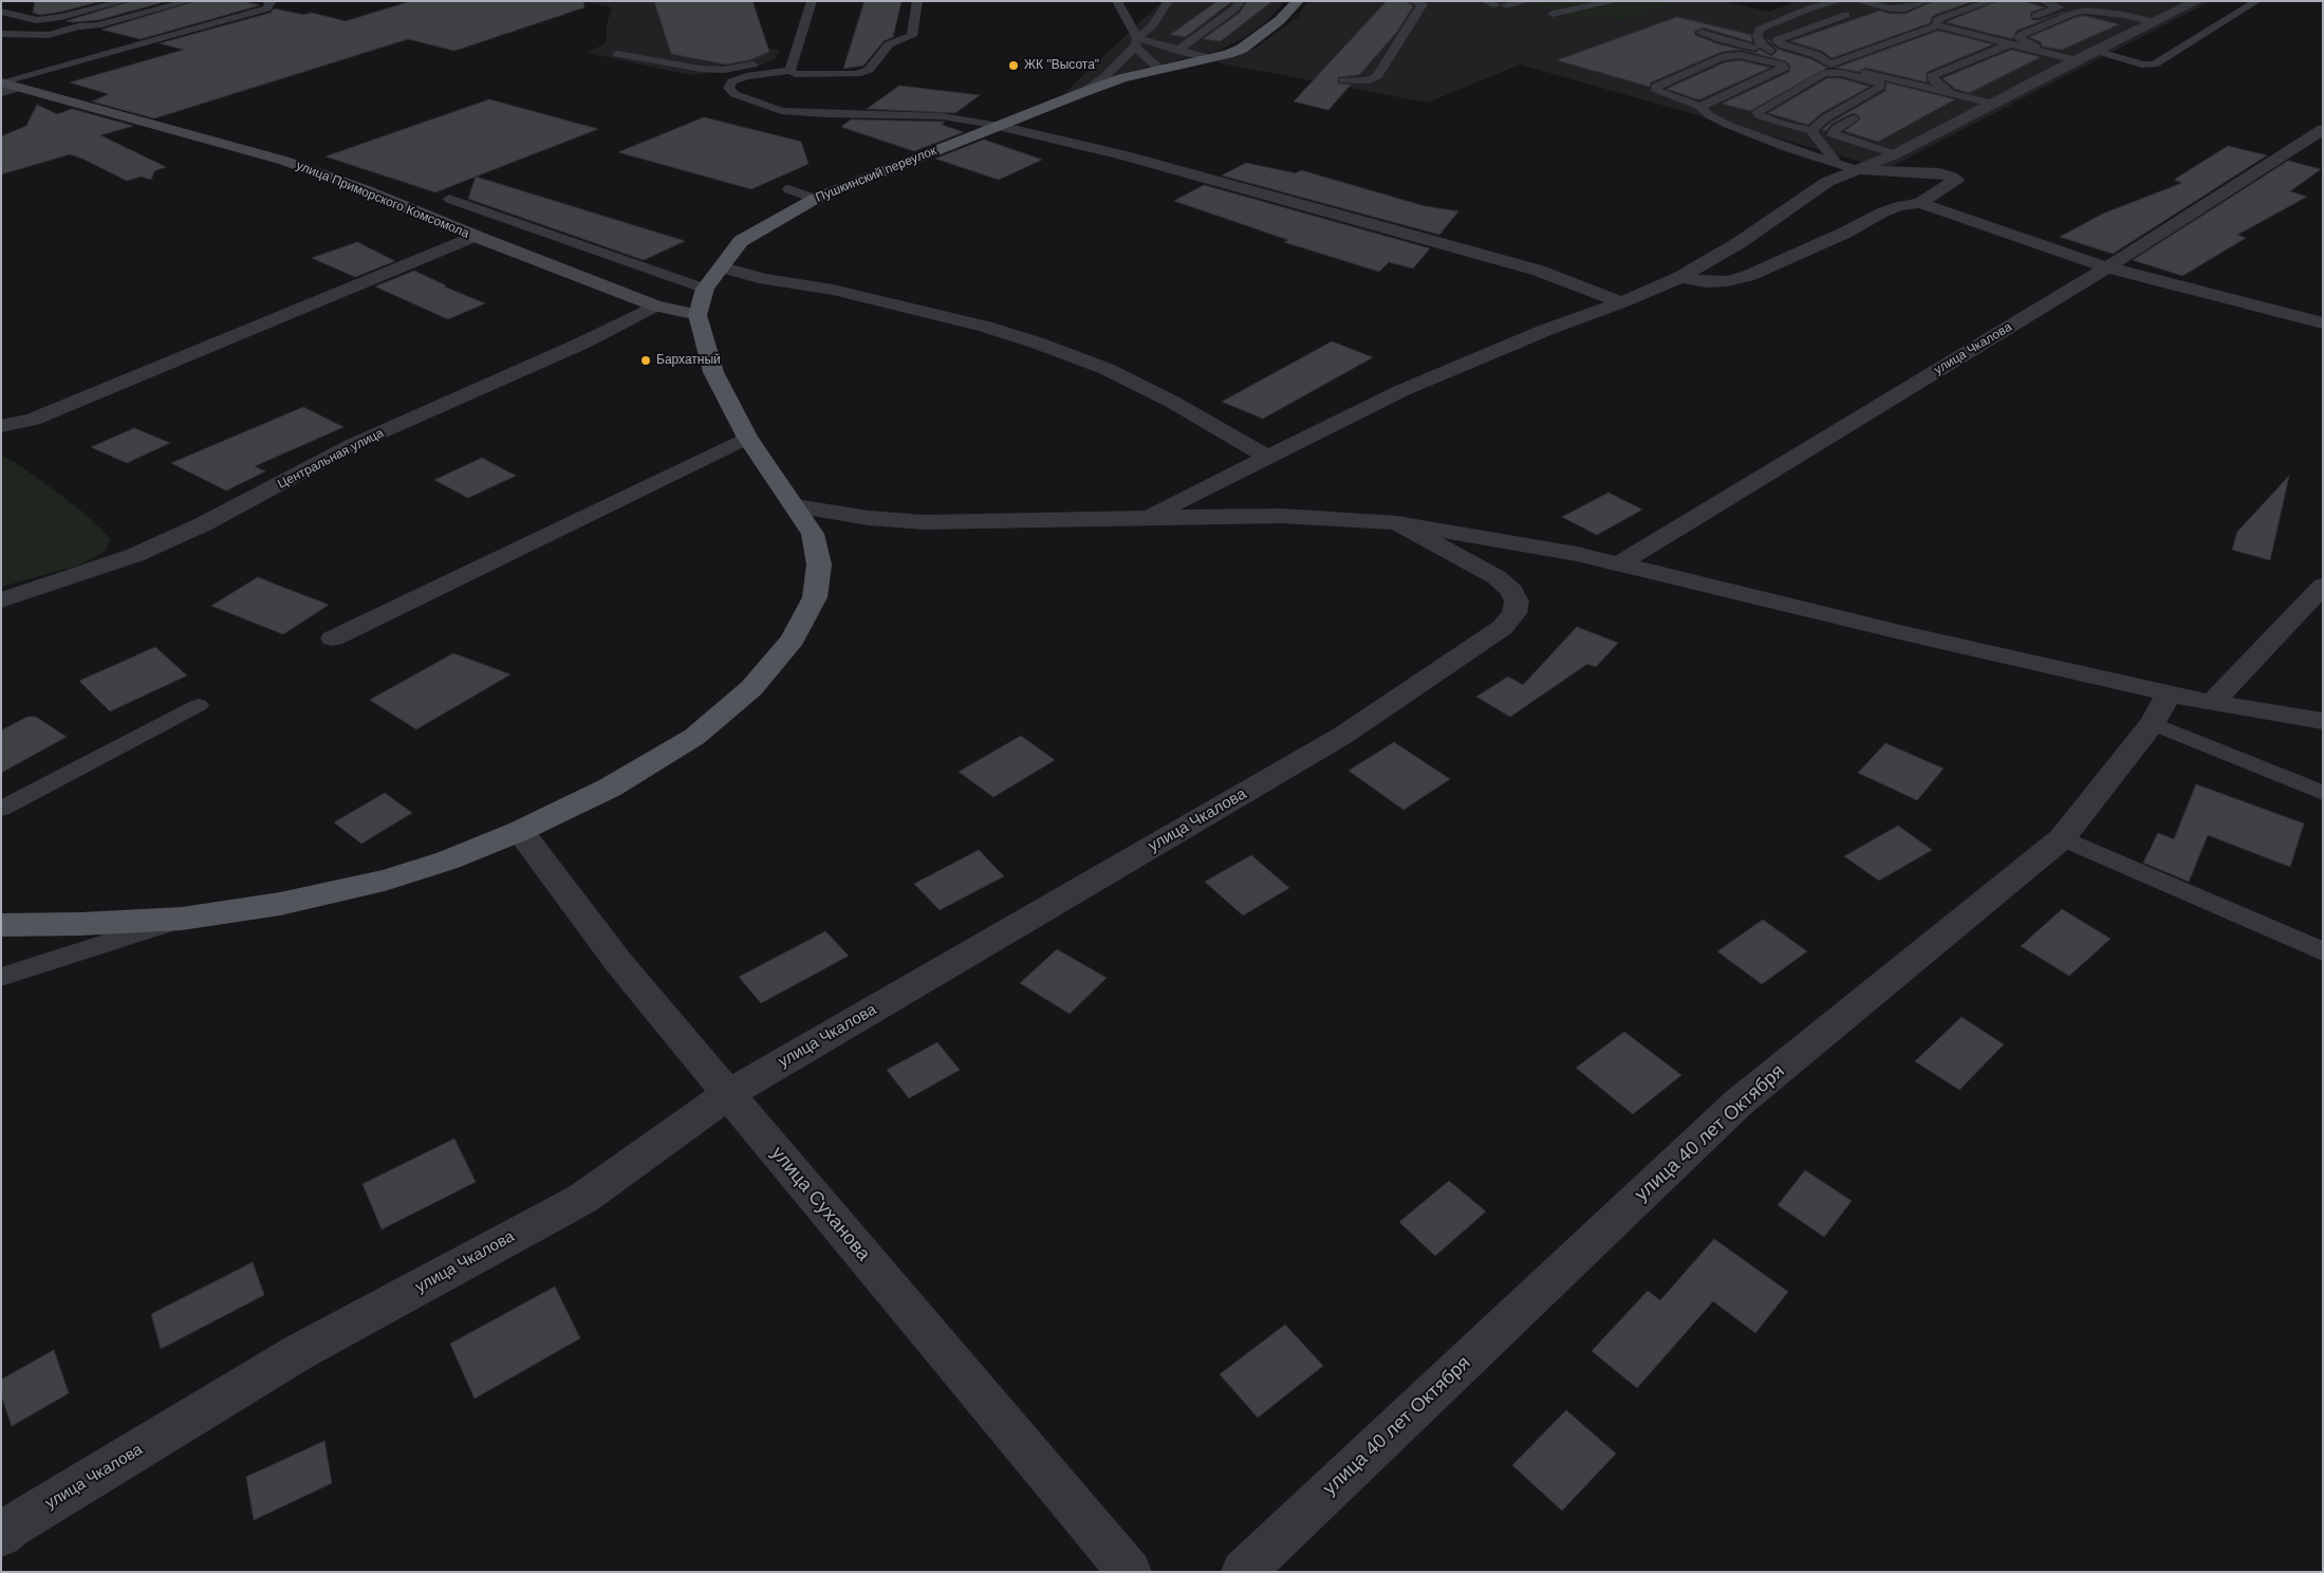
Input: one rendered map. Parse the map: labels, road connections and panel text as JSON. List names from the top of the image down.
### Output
{
  "streets": {
    "main road": ["Пушкинский переулок"],
    "street": [
      "улица Приморского Комсомола",
      "улица Чкалова",
      "Центральная улица",
      "улица 40 лет Октября",
      "улица Суханова"
    ]
  },
  "crossings": [
    ["Пушкинский переулок", "улица Приморского Комсомола"],
    ["улица Приморского Комсомола", "Центральная улица"],
    ["улица Чкалова", "улица Суханова"]
  ],
  "places": ["ЖК \"Высота\"", "Бархатный"]
}
